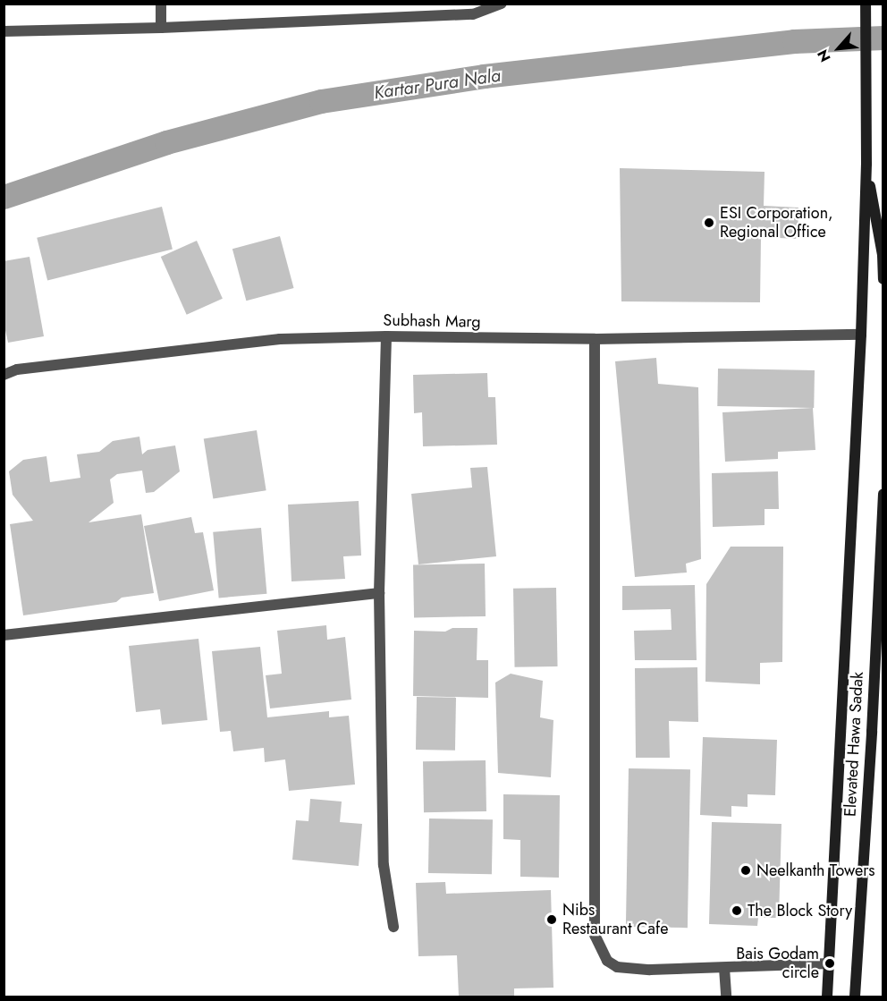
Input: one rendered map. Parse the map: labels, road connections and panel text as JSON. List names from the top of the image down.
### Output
{
  "streets": {
    "main road": ["Elevated Hawa Sadak"],
    "street": ["Subhash Marg"]
  },
  "water": ["Kartar Pura Nala"],
  "places": [
    "ESI Corporation, Regional Office",
    "Neelkanth Towers",
    "The Block Story",
    "Nibs Restaurant Cafe",
    "Bais Godam circle"
  ],
  "north": "bottom left"
}
